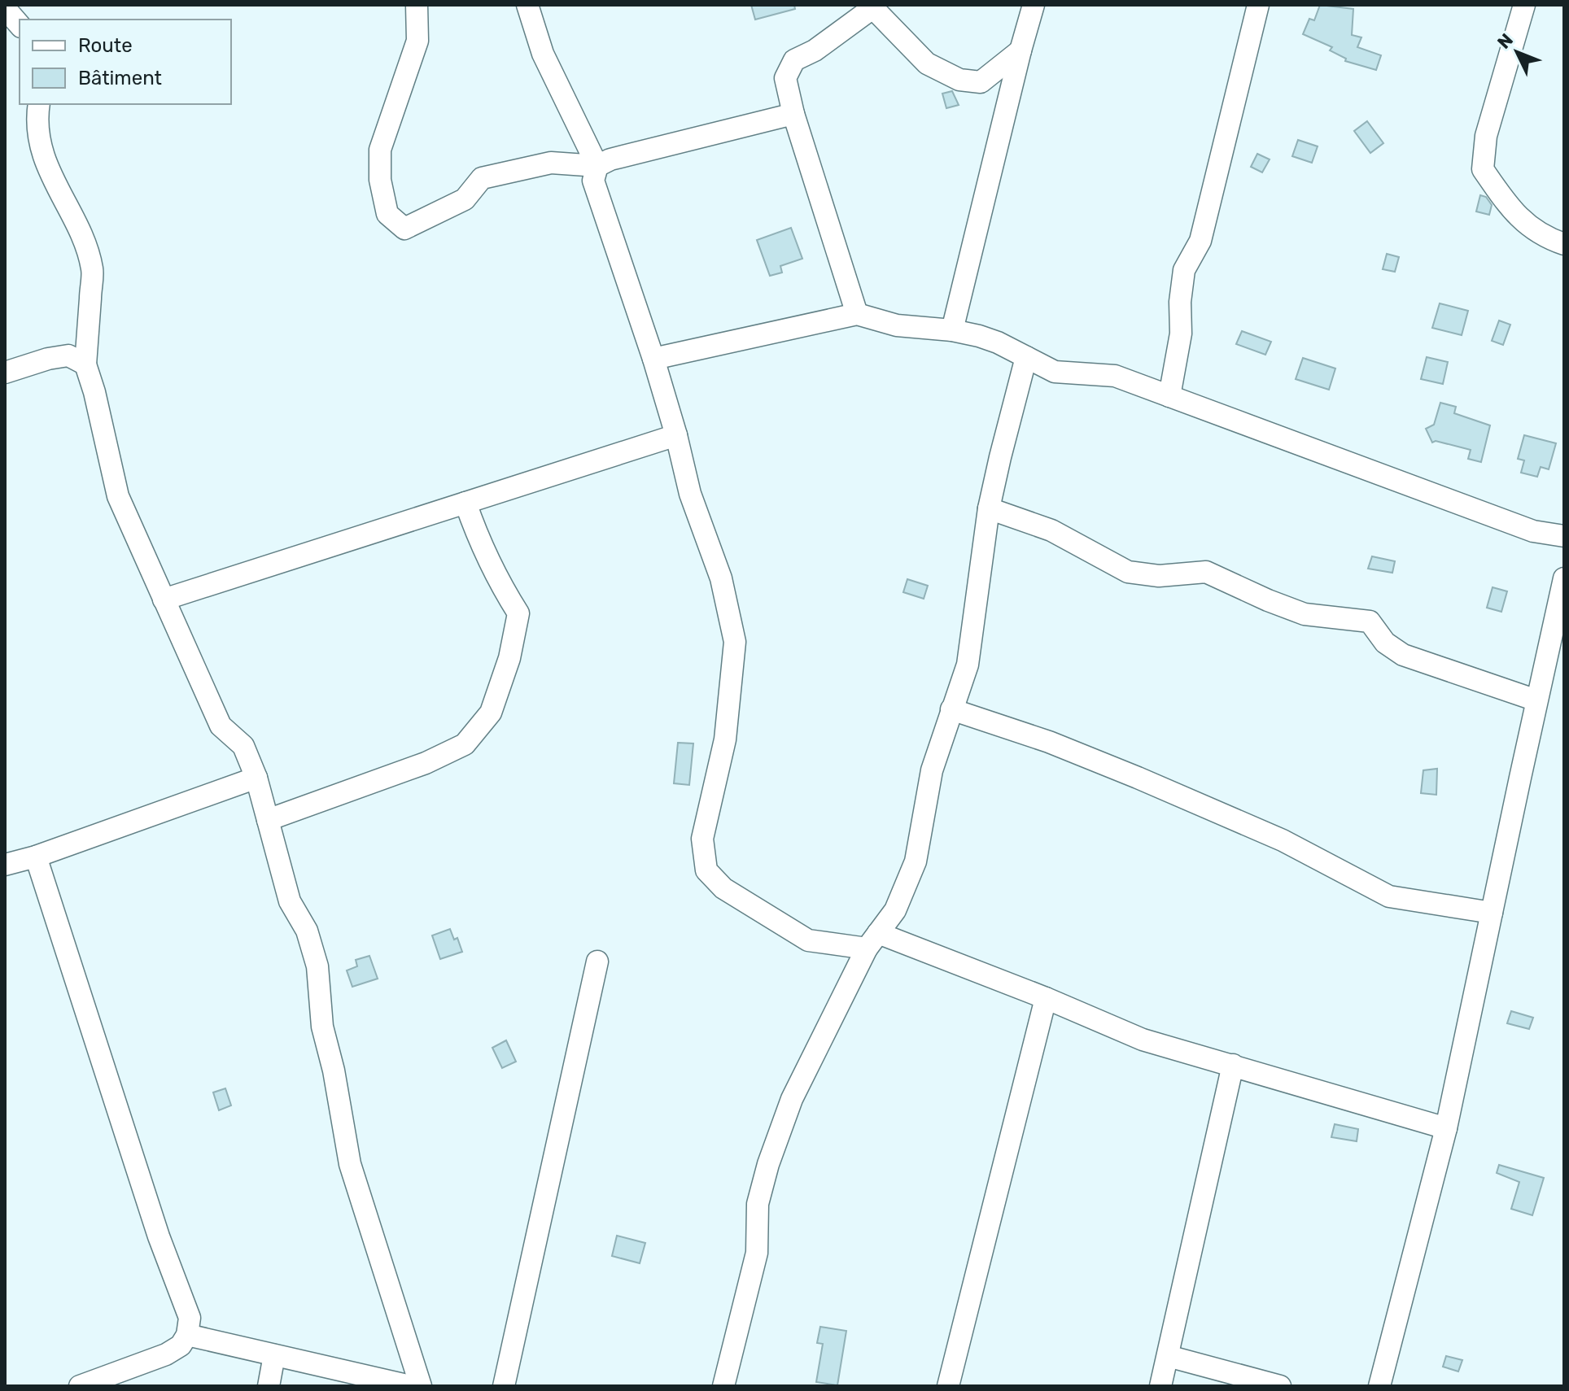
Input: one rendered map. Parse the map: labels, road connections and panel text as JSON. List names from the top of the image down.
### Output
{
  "legend": ["Route", "Bâtiment"],
  "north": "top left"
}
